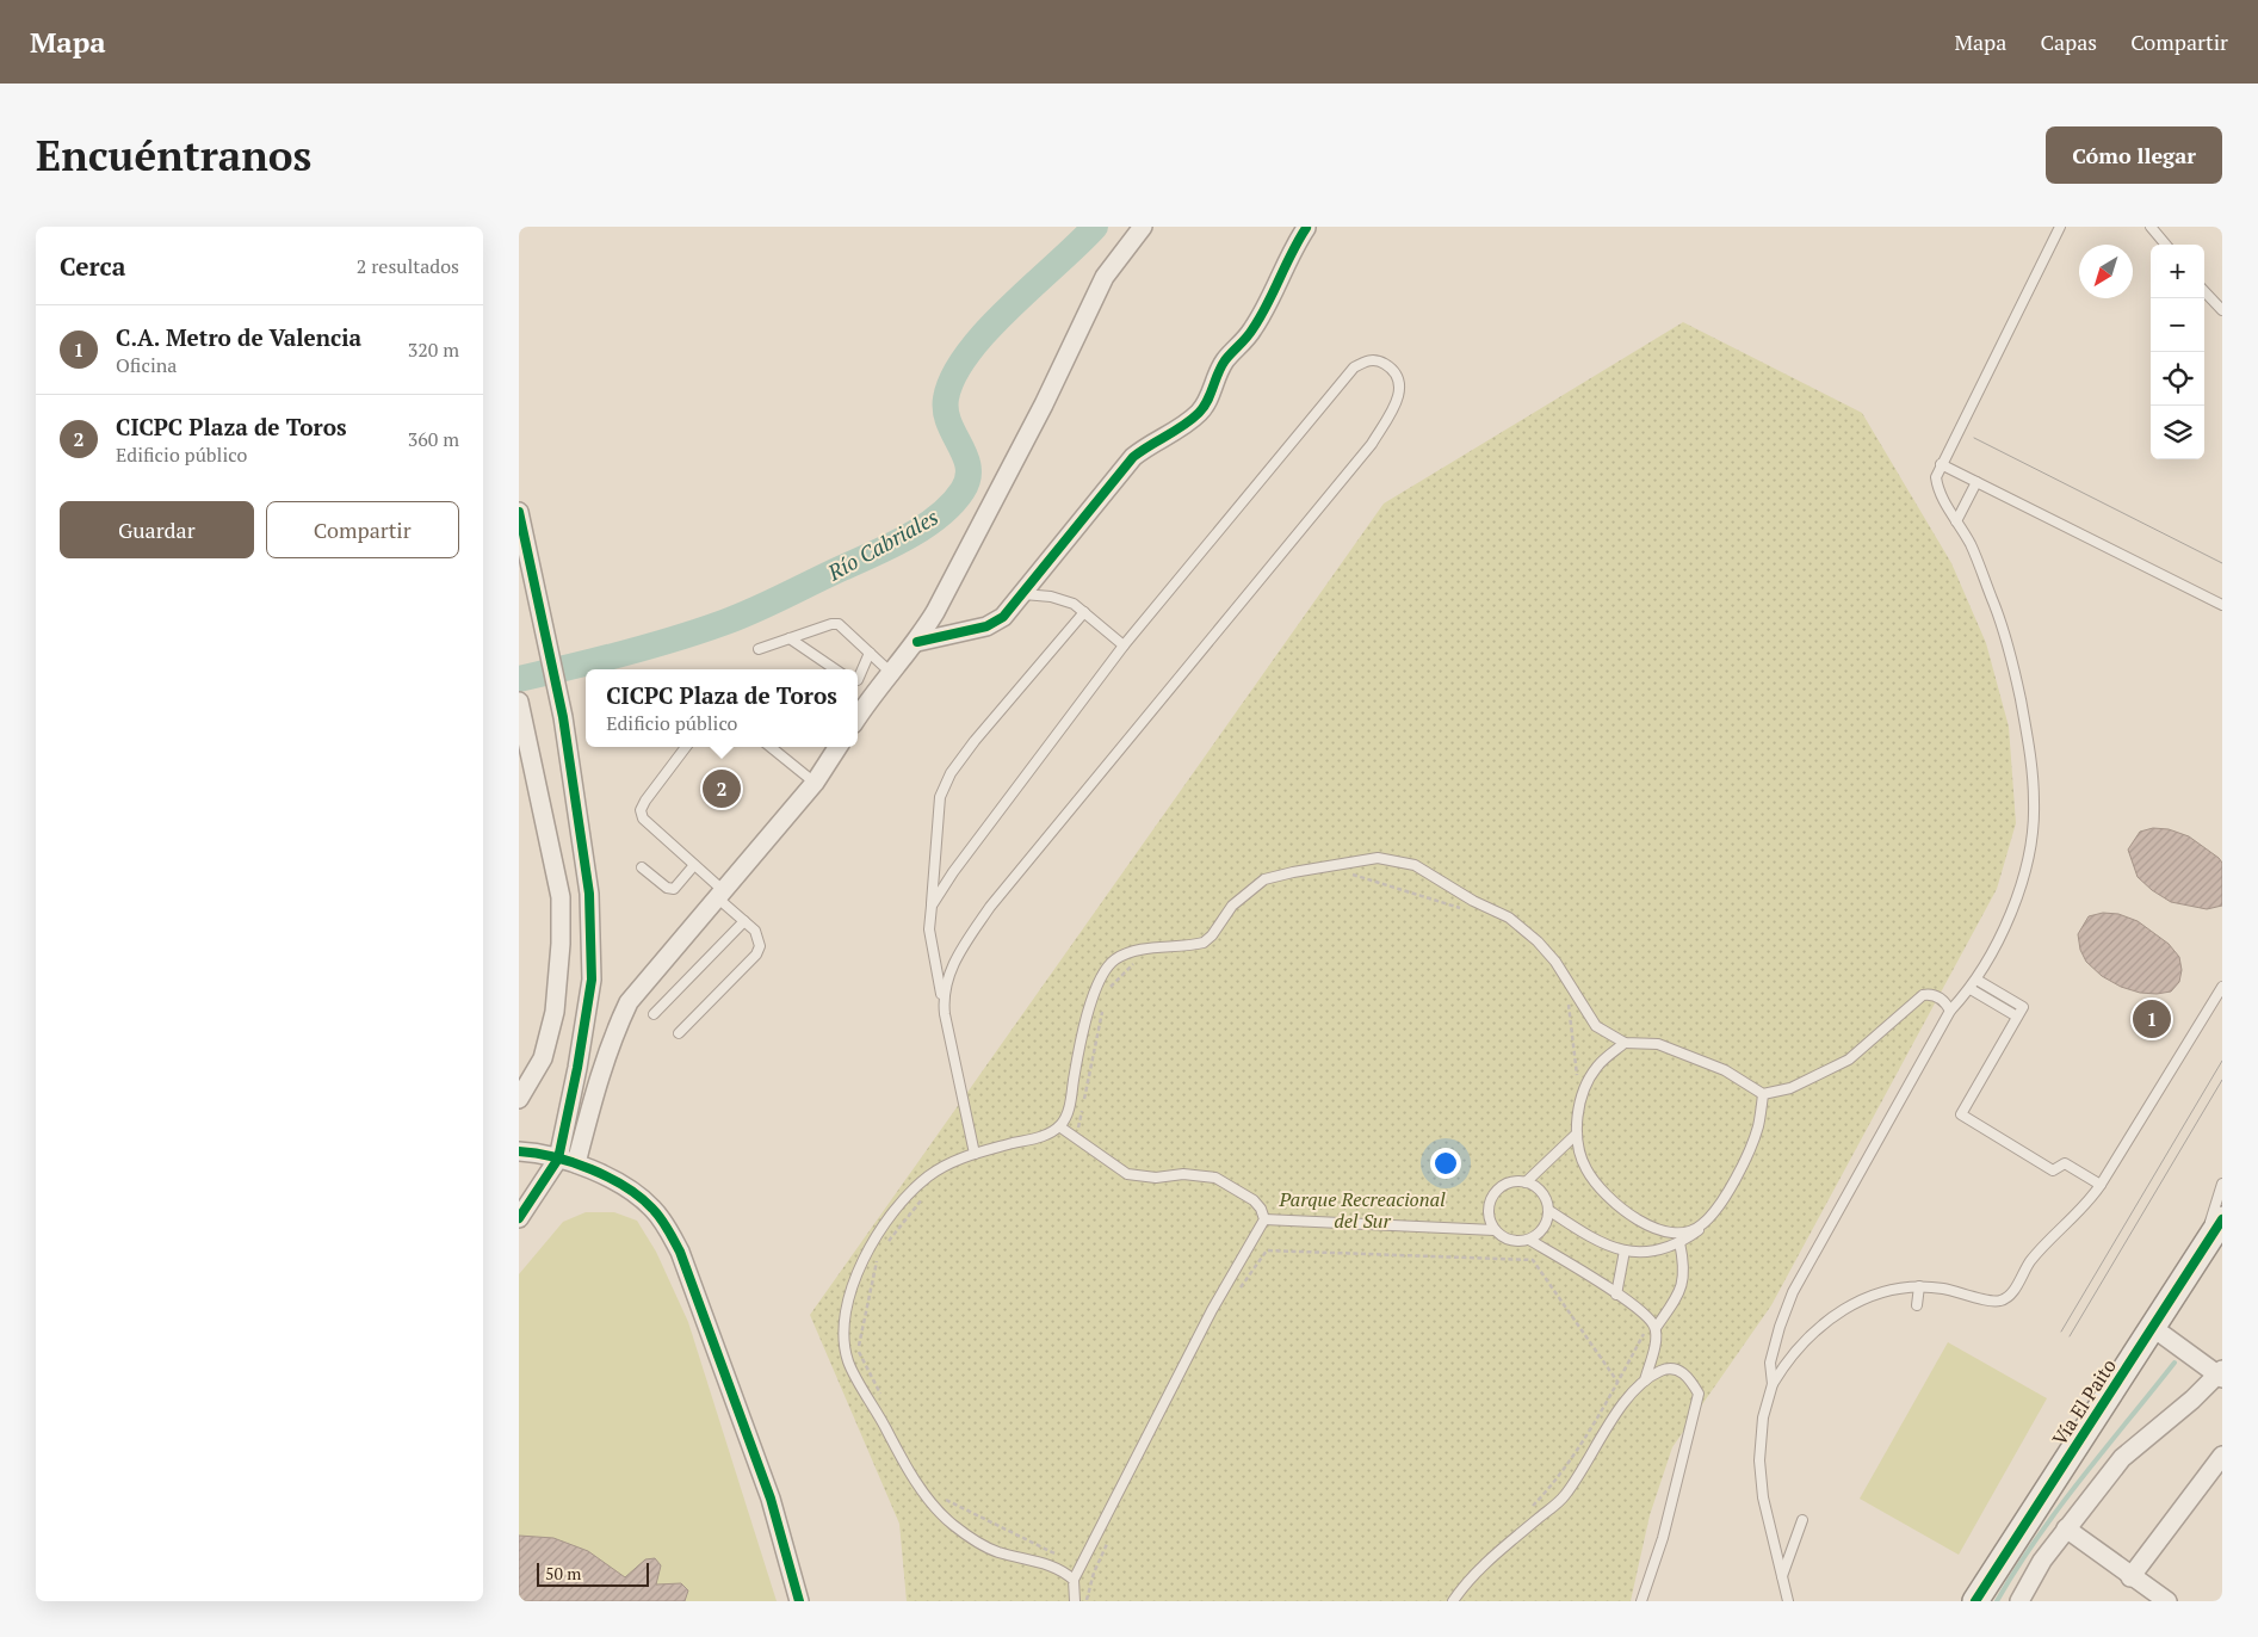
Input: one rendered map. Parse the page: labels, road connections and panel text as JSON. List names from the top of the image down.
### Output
{
  "streets": {
    "street": ["Vía El Paito"]
  },
  "water": ["Río Cabriales"],
  "parks": ["Parque Recreacional del Sur"],
  "scale_bar": "50 m",
  "north": "bottom left",
  "page": {
    "header": "Mapa",
    "nav": ["Mapa", "Capas", "Compartir"],
    "buttons": [
      "Cómo llegar",
      ["Guardar", "Compartir"]
    ],
    "title": "Encuéntranos",
    "heading": ["Cerca", "2 resultados"],
    "map_buttons": ["+", "−"],
    "list": [
      {
        "mark": "1",
        "name": "C.A. Metro de Valencia",
        "note": "Oficina",
        "value": "320 m"
      },
      {
        "mark": "2",
        "name": "CICPC Plaza de Toros",
        "note": "Edificio público",
        "value": "360 m"
      }
    ],
    "popup": ["CICPC Plaza de Toros", "Edificio público"],
    "pins": ["2", "1"],
    "scale": "50 m"
  }
}
